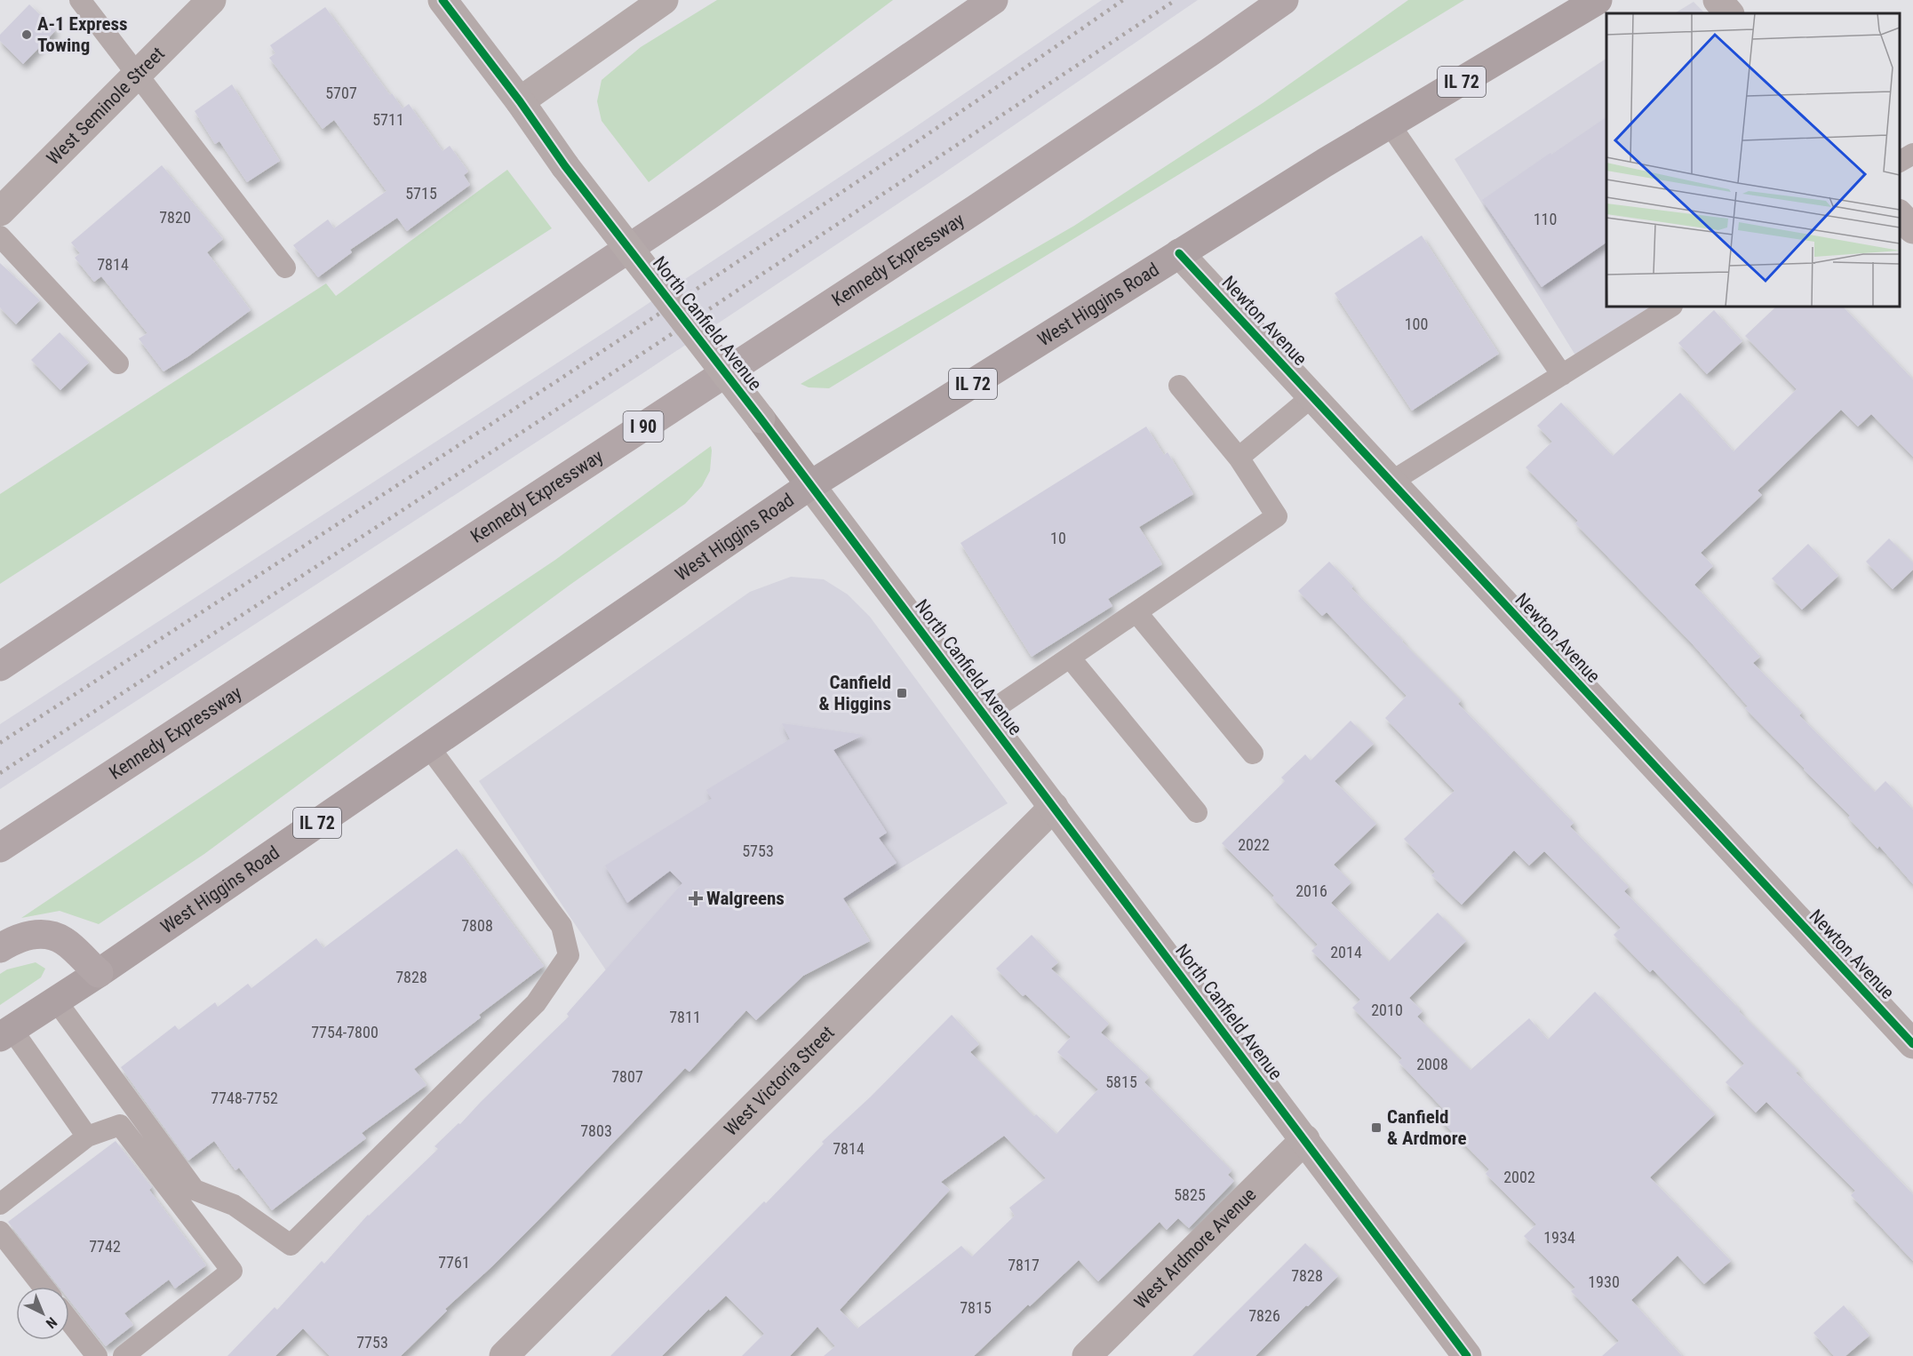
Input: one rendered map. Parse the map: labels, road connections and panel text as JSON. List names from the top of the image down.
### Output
{
  "streets": {
    "highway": ["Kennedy Expressway", "I 90"],
    "main road": ["IL 72", "West Higgins Road", "North Canfield Avenue"],
    "street": [
      "West Seminole Street",
      "Newton Avenue",
      "West Victoria Street",
      "West Ardmore Avenue"
    ]
  },
  "crossings": [
    ["West Higgins Road", "Newton Avenue"],
    ["West Higgins Road", "North Canfield Avenue"],
    ["North Canfield Avenue", "West Victoria Street"],
    ["North Canfield Avenue", "West Ardmore Avenue"]
  ],
  "places": {
    "other": ["A-1 Express Towing"],
    "transit": ["Canfield & Higgins", "Canfield & Ardmore"],
    "health": ["Walgreens"]
  },
  "house_numbers": [
    "5707",
    "5711",
    "5715",
    "7820",
    "110",
    "7814",
    "100",
    "10",
    "2022",
    "5753",
    "2016",
    "7808",
    "2014",
    "7828",
    "2010",
    "7811",
    "7754-7800",
    "2008",
    "7807",
    "5815",
    "7748-7752",
    "7803",
    "7814",
    "2002",
    "5825",
    "1934",
    "7742",
    "7761",
    "7817",
    "7828",
    "1930",
    "7815",
    "7826",
    "7753"
  ],
  "north": "bottom right"
}
